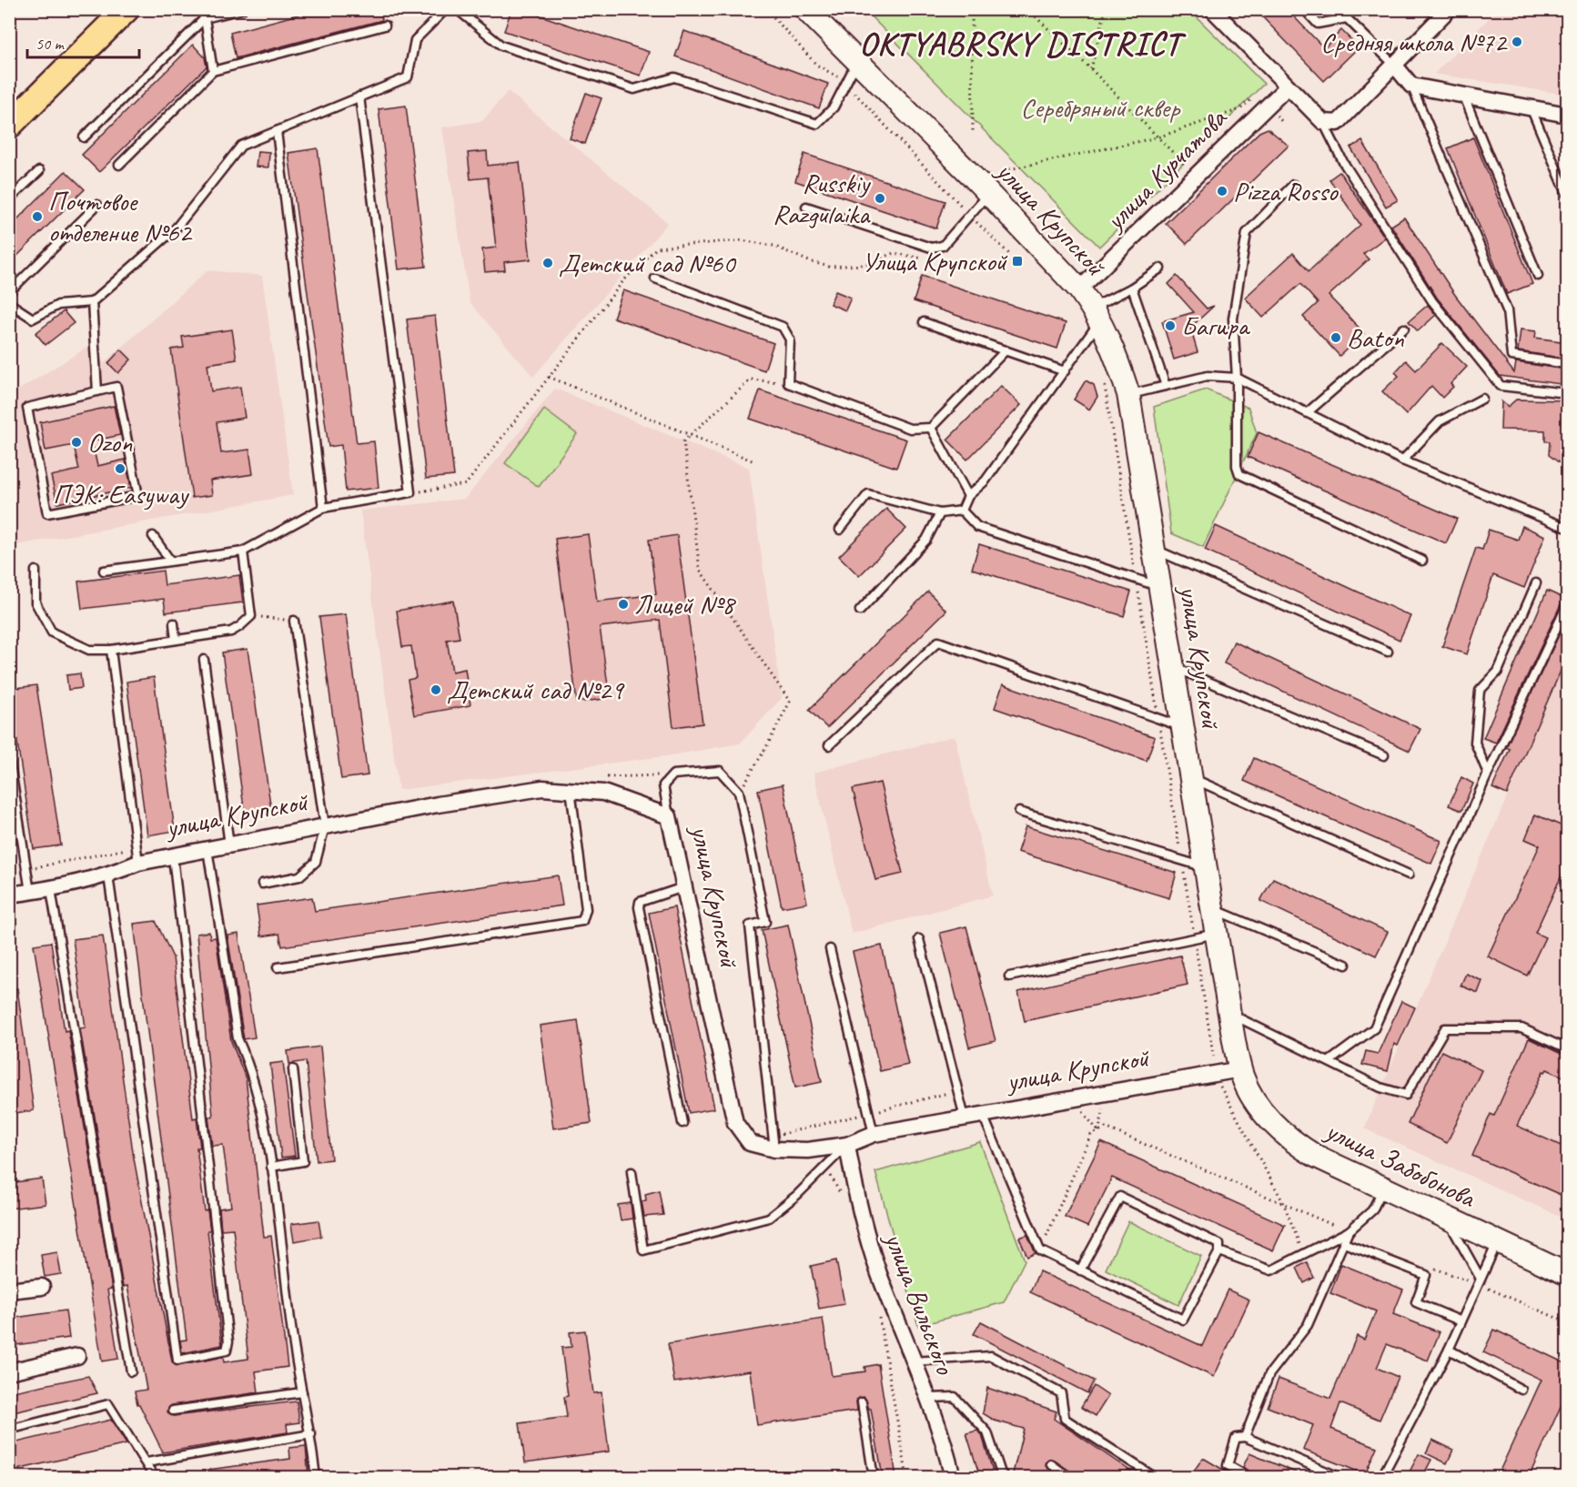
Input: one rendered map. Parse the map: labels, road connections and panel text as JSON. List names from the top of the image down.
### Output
{
  "streets": {
    "street": [
      "улица Курчатова",
      "улица Крупской",
      "улица Забобонова",
      "улица Вильского"
    ]
  },
  "crossings": [
    ["улица Курчатова", "улица Крупской"],
    ["улица Крупской", "улица Забобонова"],
    ["улица Крупской", "улица Вильского"]
  ],
  "districts": ["OKTYABRSKY DISTRICT"],
  "parks": ["Серебряный сквер"],
  "places": {
    "other": [
      "Средняя школа №72",
      "Pizza Rosso",
      "Russkiy Razgulaika",
      "Почтовое отделение №62",
      "Детский сад №60",
      "Багира",
      "Baton",
      "Ozon",
      "ПЭК: Easyway",
      "Лицей №8",
      "Детский сад №29"
    ],
    "transit": ["Улица Крупской"]
  },
  "scale_bar": "50 m"
}
